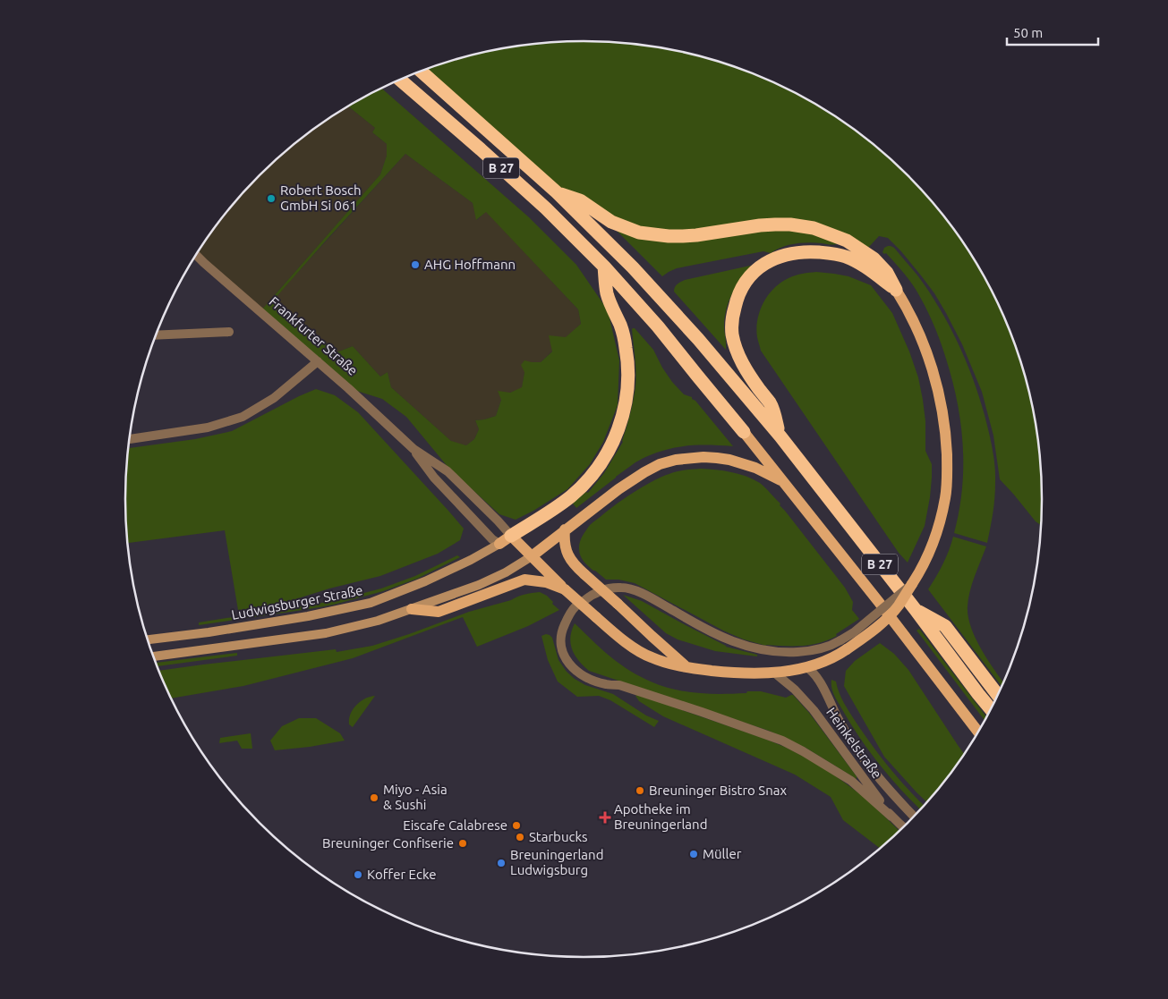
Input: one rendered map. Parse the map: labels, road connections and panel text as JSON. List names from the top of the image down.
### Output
{
  "streets": {
    "highway": ["B 27"],
    "main road": ["Ludwigsburger Straße"],
    "street": ["Frankfurter Straße", "Heinkelstraße"]
  },
  "crossings": [
    ["Frankfurter Straße", "Ludwigsburger Straße"]
  ],
  "places": {
    "other": [
      "Robert Bosch GmbH Si 061",
      "AHG Hoffmann",
      "Breuninger Bistro Snax",
      "Miyo - Asia & Sushi",
      "Eiscafe Calabrese",
      "Starbucks",
      "Breuninger Confiserie",
      "Müller",
      "Breuningerland Ludwigsburg",
      "Koffer Ecke"
    ],
    "health": ["Apotheke im Breuningerland"]
  },
  "scale_bar": "50 m"
}
